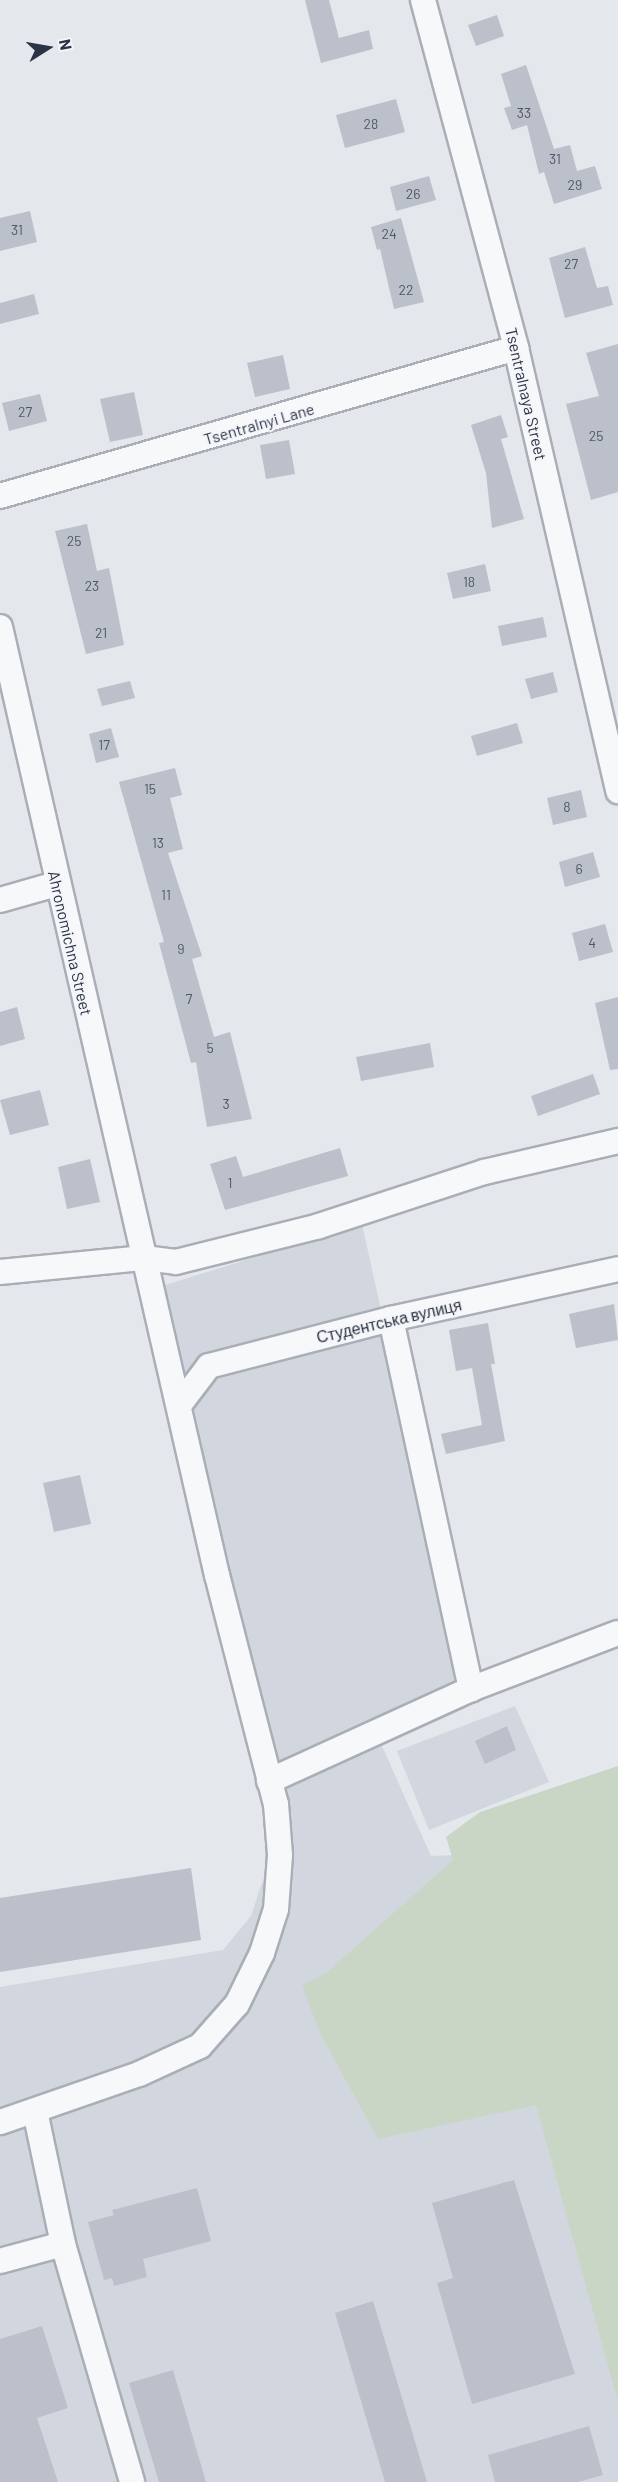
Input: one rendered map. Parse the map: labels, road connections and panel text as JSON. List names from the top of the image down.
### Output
{
  "streets": {
    "street": [
      "Tsentralnaya Street",
      "Tsentralnyi Lane",
      "Ahronomichna Street",
      "Студентська вулиця"
    ]
  },
  "crossings": [
    ["Tsentralnaya Street", "Tsentralnyi Lane"],
    ["Ahronomichna Street", "Студентська вулиця"]
  ],
  "house_numbers": [
    "33",
    "28",
    "31",
    "29",
    "26",
    "31",
    "24",
    "27",
    "22",
    "27",
    "25",
    "25",
    "18",
    "23",
    "21",
    "17",
    "15",
    "8",
    "13",
    "6",
    "11",
    "4",
    "9",
    "7",
    "5",
    "3",
    "1"
  ],
  "north": "right"
}
